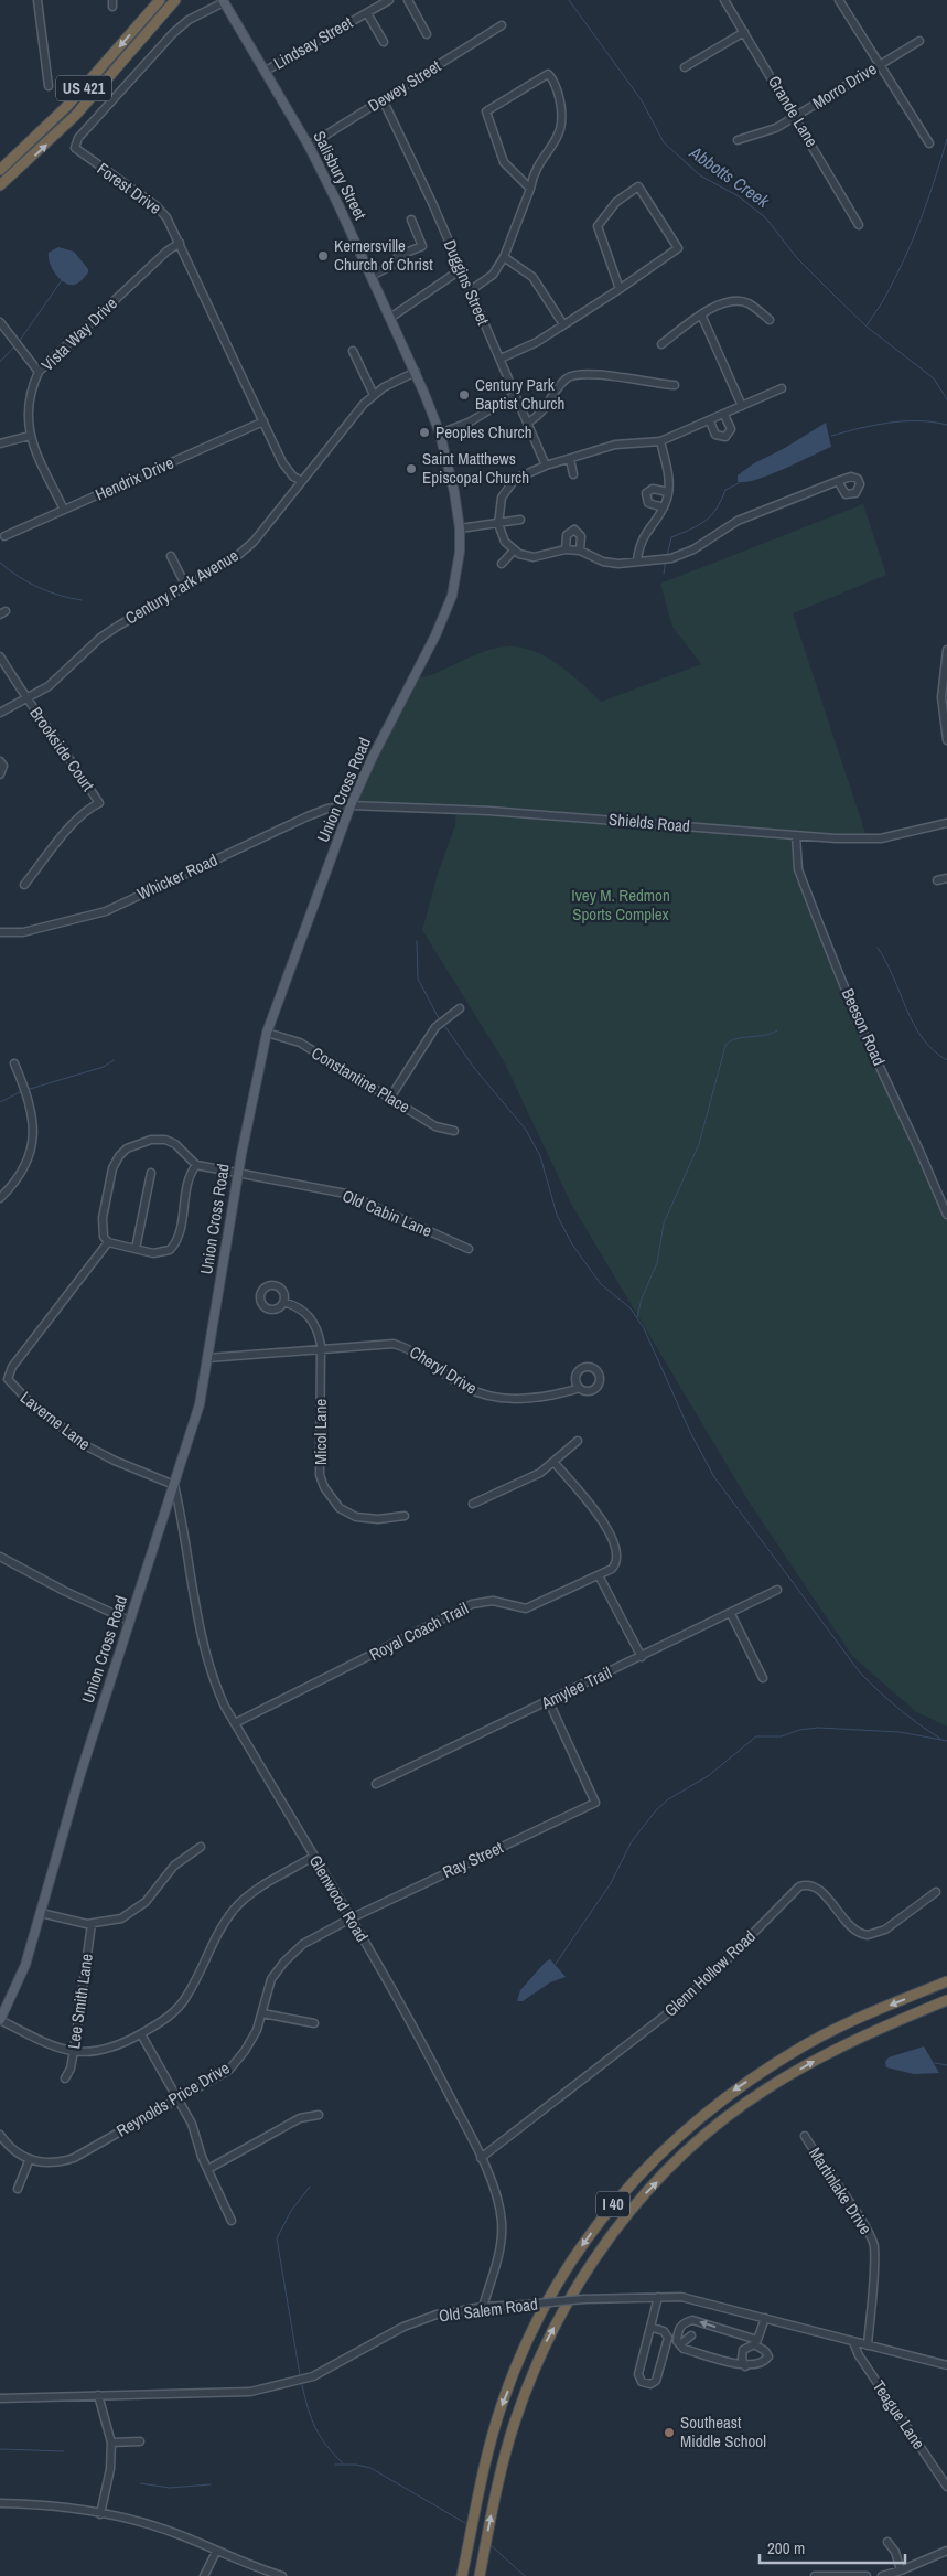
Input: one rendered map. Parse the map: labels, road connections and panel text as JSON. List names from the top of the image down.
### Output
{
  "streets": {
    "highway": ["US 421", "I 40"],
    "main road": ["Salisbury Street", "Union Cross Road"],
    "street": [
      "Lindsay Street",
      "Dewey Street",
      "Morro Drive",
      "Grande Lane",
      "Forest Drive",
      "Duggins Street",
      "Vista Way Drive",
      "Hendrix Drive",
      "Century Park Avenue",
      "Brookside Court",
      "Shields Road",
      "Whicker Road",
      "Beeson Road",
      "Constantine Place",
      "Old Cabin Lane",
      "Cheryl Drive",
      "Laverne Lane",
      "Micol Lane",
      "Royal Coach Trail",
      "Amylee Trail",
      "Ray Street",
      "Glenwood Road",
      "Glenn Hollow Road",
      "Lee Smith Lane",
      "Reynolds Price Drive",
      "Martinlake Drive",
      "Old Salem Road",
      "Teague Lane"
    ]
  },
  "crossings": [
    ["Lindsay Street", "Salisbury Street"],
    ["Dewey Street", "Salisbury Street"],
    ["Dewey Street", "Duggins Street"],
    ["Morro Drive", "Grande Lane"],
    ["Salisbury Street", "Forest Drive"],
    ["Salisbury Street", "Century Park Avenue"],
    ["Salisbury Street", "Union Cross Road"],
    ["Forest Drive", "Vista Way Drive"],
    ["Forest Drive", "Hendrix Drive"],
    ["Forest Drive", "Century Park Avenue"],
    ["Vista Way Drive", "Hendrix Drive"],
    ["Century Park Avenue", "Brookside Court"],
    ["Union Cross Road", "Shields Road"],
    ["Union Cross Road", "Whicker Road"],
    ["Union Cross Road", "Constantine Place"],
    ["Union Cross Road", "Old Cabin Lane"],
    ["Union Cross Road", "Cheryl Drive"],
    ["Union Cross Road", "Laverne Lane"],
    ["Union Cross Road", "Glenwood Road"],
    ["Shields Road", "Whicker Road"],
    ["Shields Road", "Beeson Road"],
    ["Old Cabin Lane", "Laverne Lane"],
    ["Cheryl Drive", "Micol Lane"],
    ["Laverne Lane", "Glenwood Road"],
    ["Royal Coach Trail", "Glenwood Road"],
    ["Amylee Trail", "Ray Street"],
    ["Ray Street", "Glenwood Road"],
    ["Ray Street", "Reynolds Price Drive"],
    ["Glenwood Road", "Glenn Hollow Road"],
    ["Glenwood Road", "Reynolds Price Drive"],
    ["Glenwood Road", "Old Salem Road"],
    ["Martinlake Drive", "Old Salem Road"],
    ["Old Salem Road", "Teague Lane"]
  ],
  "water": ["Abbotts Creek"],
  "parks": ["Ivey M. Redmon Sports Complex"],
  "places": [
    "Kernersville Church of Christ",
    "Century Park Baptist Church",
    "Peoples Church",
    "Saint Matthews Episcopal Church",
    "Southeast Middle School"
  ],
  "scale_bar": "200 m"
}
